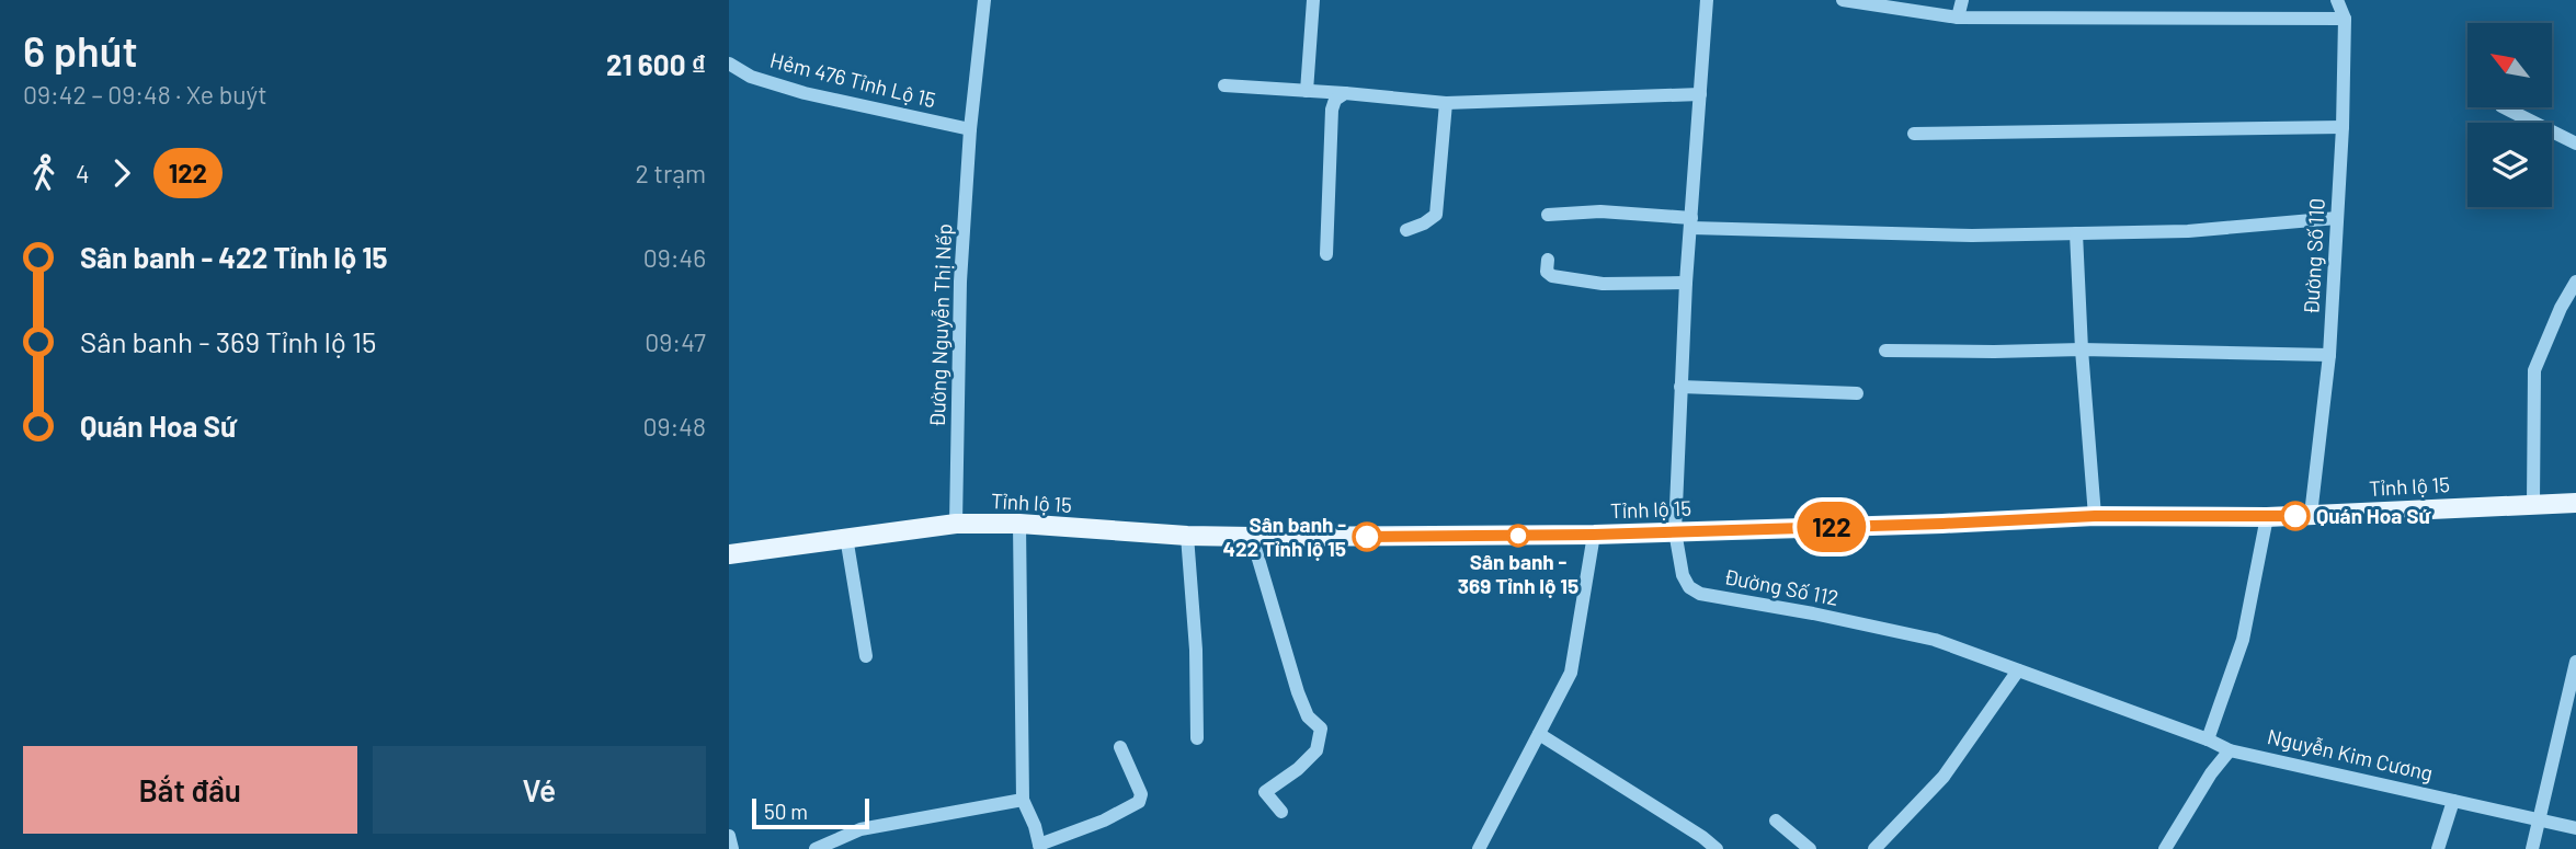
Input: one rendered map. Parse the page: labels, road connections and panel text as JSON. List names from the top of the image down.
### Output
{
  "streets": {
    "main road": ["Tỉnh lộ 15"],
    "street": [
      "Hẻm 476 Tỉnh Lộ 15",
      "Đường Số 110",
      "Đường Nguyễn Thị Nếp",
      "Đường Số 112",
      "Nguyễn Kim Cương"
    ]
  },
  "crossings": [
    ["Hẻm 476 Tỉnh Lộ 15", "Đường Nguyễn Thị Nếp"],
    ["Đường Số 110", "Tỉnh lộ 15"],
    ["Đường Nguyễn Thị Nếp", "Tỉnh lộ 15"],
    ["Tỉnh lộ 15", "Đường Số 112"],
    ["Đường Số 112", "Nguyễn Kim Cương"]
  ],
  "places": ["Quán Hoa Sứ", "Sân banh - 369 Tỉnh lộ 15", "Sân banh - 422 Tỉnh lộ 15"],
  "lines": ["bus line 122"],
  "scale_bar": "50 m",
  "north": "top left",
  "page": {
    "heading": ["6 phút", "09:42 – 09:48 · Xe buýt", "21 600 ₫"],
    "on_map": "122",
    "legs": ["4", "122", "2 trạm"],
    "list": [
      {
        "name": "Sân banh - 422 Tỉnh lộ 15",
        "value": "09:46"
      },
      {
        "name": "Sân banh - 369 Tỉnh lộ 15",
        "value": "09:47"
      },
      {
        "name": "Quán Hoa Sứ",
        "value": "09:48"
      }
    ],
    "buttons": ["Bắt đầu", "Vé"],
    "scale": "50 m"
  }
}
